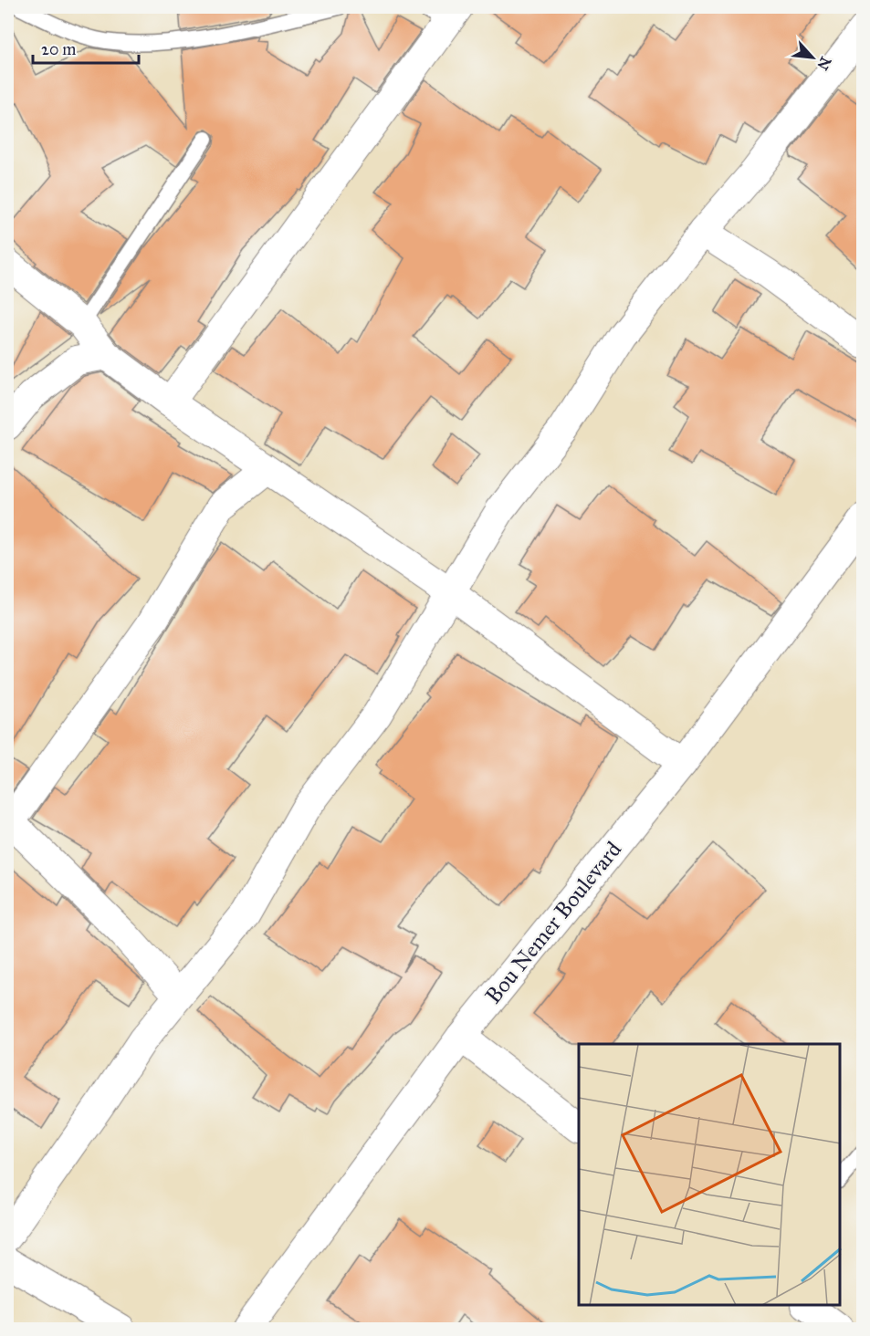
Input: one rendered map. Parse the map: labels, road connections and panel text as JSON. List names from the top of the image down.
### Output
{
  "streets": {
    "street": ["Bou Nemer Boulevard"]
  },
  "scale_bar": "20 m",
  "north": "bottom right"
}
